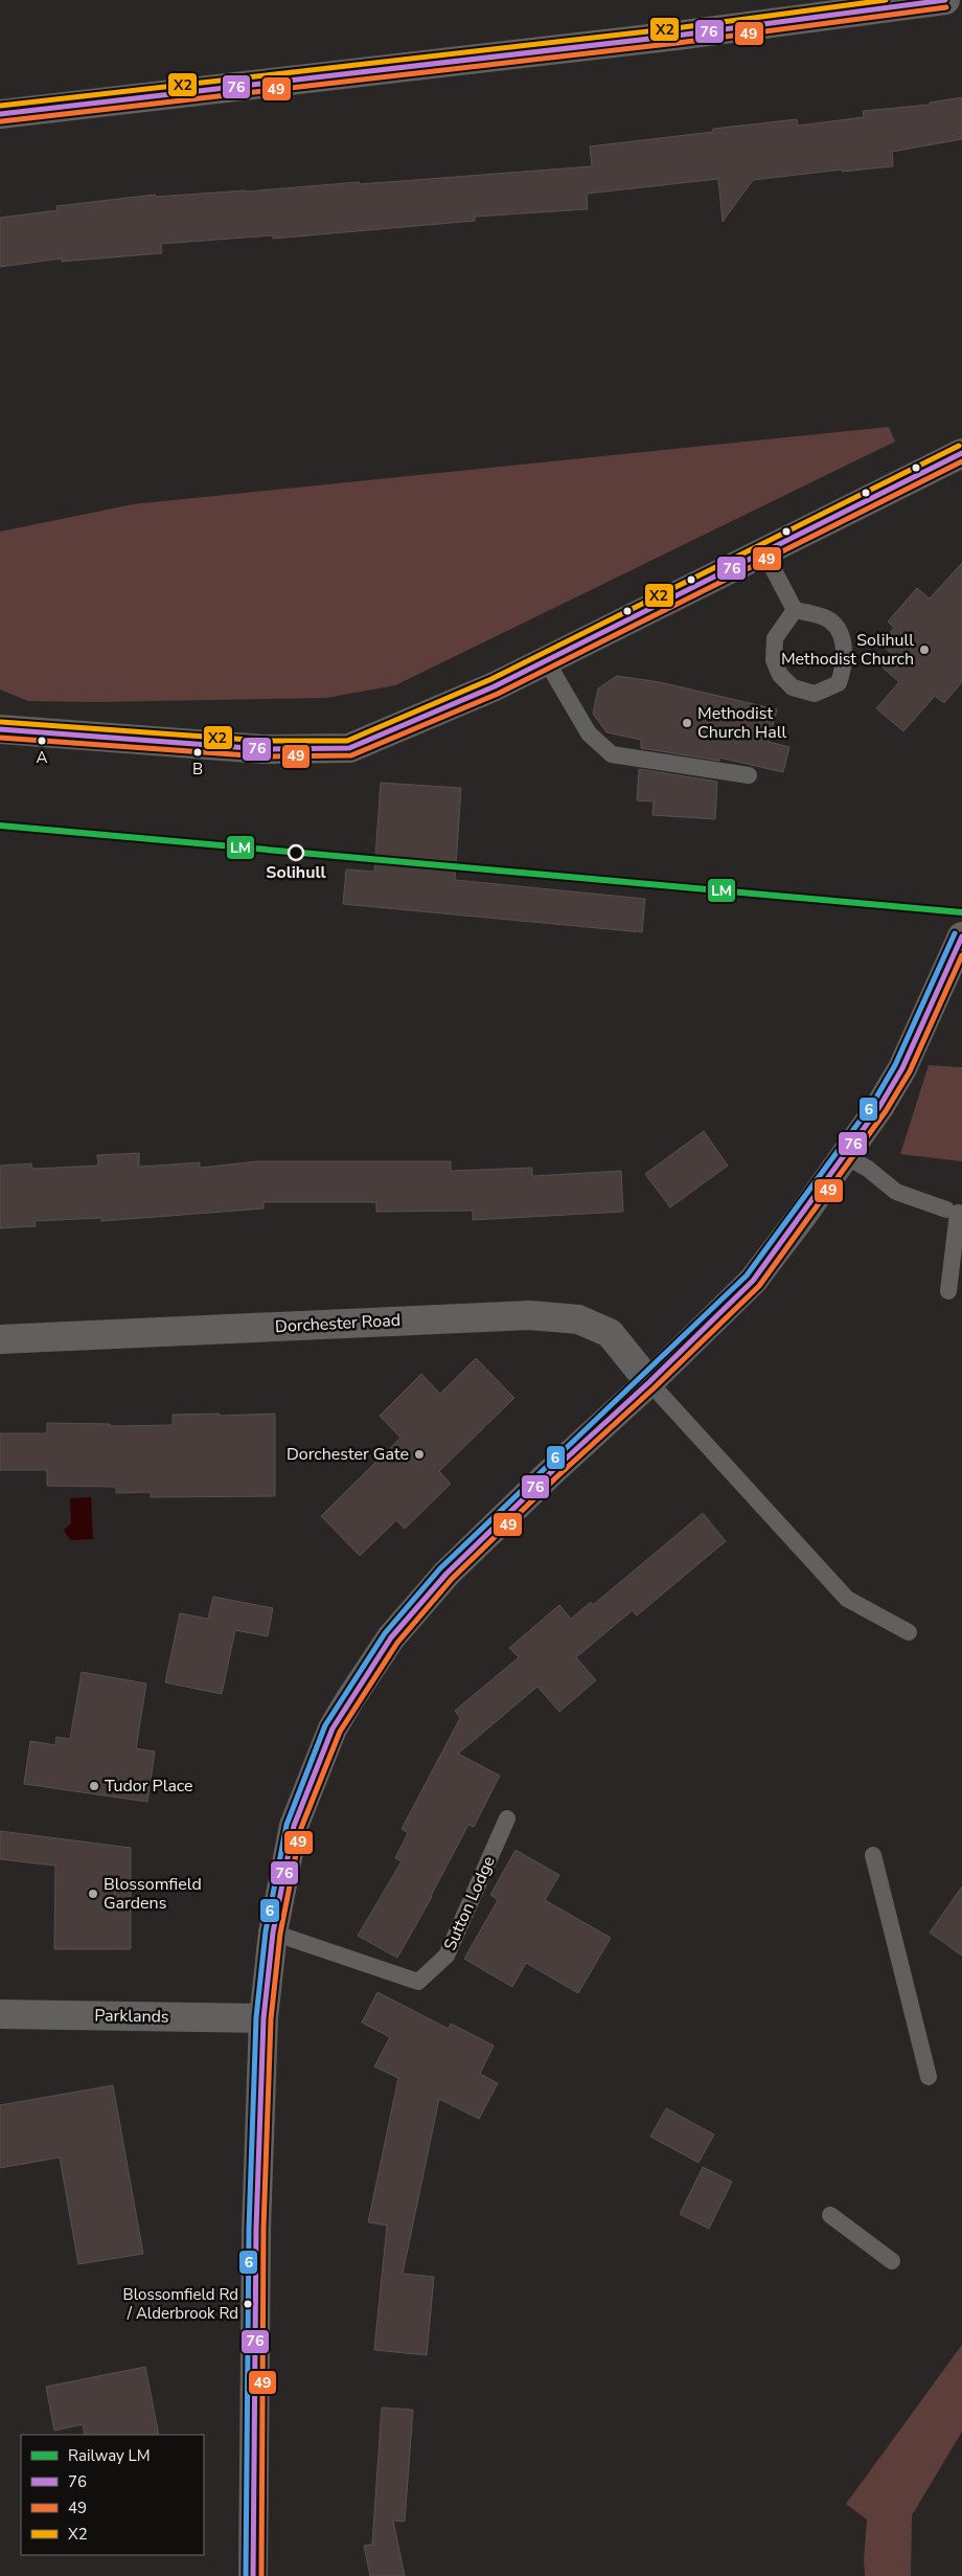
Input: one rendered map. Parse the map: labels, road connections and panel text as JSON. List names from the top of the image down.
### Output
{
  "streets": {
    "main road": ["Dorchester Road", "Parklands"],
    "lane": ["Sutton Lodge"]
  },
  "places": [
    "Solihull Methodist Church",
    "Methodist Church Hall",
    "A",
    "B",
    "Solihull",
    "Dorchester Gate",
    "Tudor Place",
    "Blossomfield Gardens",
    "Blossomfield Rd / Alderbrook Rd"
  ],
  "lines": [
    "transit line 76",
    "transit line X2",
    "transit line 49",
    "rail line LM",
    "transit line 6"
  ],
  "legend": [
    "Railway LM",
    "76",
    "49",
    "X2"
  ]
}
